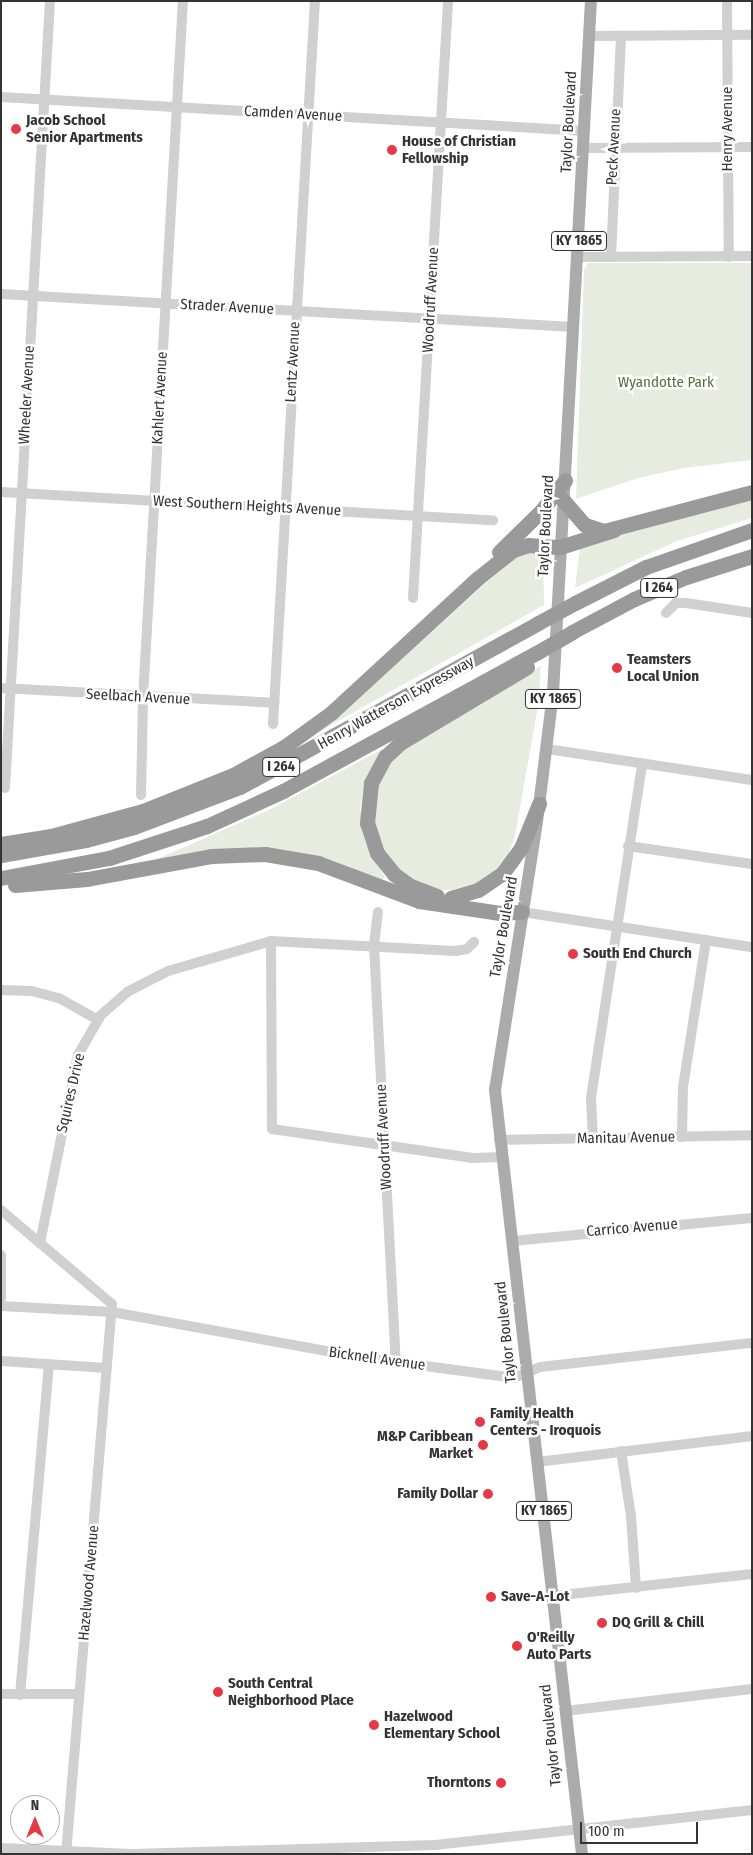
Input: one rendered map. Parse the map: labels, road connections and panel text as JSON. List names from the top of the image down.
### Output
{
  "streets": {
    "highway": ["I 264", "Henry Watterson Expressway"],
    "main road": ["Taylor Boulevard", "KY 1865"],
    "street": [
      "Camden Avenue",
      "Henry Avenue",
      "Peck Avenue",
      "Woodruff Avenue",
      "Strader Avenue",
      "Lentz Avenue",
      "Wheeler Avenue",
      "Kahlert Avenue",
      "West Southern Heights Avenue",
      "Seelbach Avenue",
      "Squires Drive",
      "Manitau Avenue",
      "Carrico Avenue",
      "Bicknell Avenue",
      "Hazelwood Avenue"
    ]
  },
  "crossings": [
    ["Camden Avenue", "Taylor Boulevard"],
    ["Camden Avenue", "Woodruff Avenue"],
    ["Camden Avenue", "Lentz Avenue"],
    ["Camden Avenue", "Wheeler Avenue"],
    ["Camden Avenue", "Kahlert Avenue"],
    ["Taylor Boulevard", "Strader Avenue"],
    ["Taylor Boulevard", "Manitau Avenue"],
    ["Taylor Boulevard", "Carrico Avenue"],
    ["Taylor Boulevard", "Bicknell Avenue"],
    ["Woodruff Avenue", "Strader Avenue"],
    ["Woodruff Avenue", "West Southern Heights Avenue"],
    ["Woodruff Avenue", "Bicknell Avenue"],
    ["Strader Avenue", "Lentz Avenue"],
    ["Strader Avenue", "Wheeler Avenue"],
    ["Strader Avenue", "Kahlert Avenue"],
    ["Lentz Avenue", "West Southern Heights Avenue"],
    ["Lentz Avenue", "Seelbach Avenue"],
    ["Wheeler Avenue", "West Southern Heights Avenue"],
    ["Wheeler Avenue", "Seelbach Avenue"],
    ["Kahlert Avenue", "West Southern Heights Avenue"],
    ["Kahlert Avenue", "Seelbach Avenue"],
    ["Bicknell Avenue", "Hazelwood Avenue"]
  ],
  "parks": ["Wyandotte Park"],
  "places": [
    "Jacob School Senior Apartments",
    "House of Christian Fellowship",
    "Teamsters Local Union",
    "South End Church",
    "Family Health Centers - Iroquois",
    "M&P Caribbean Market",
    "Family Dollar",
    "Save-A-Lot",
    "DQ Grill & Chill",
    "O'Reilly Auto Parts",
    "South Central Neighborhood Place",
    "Hazelwood Elementary School",
    "Thorntons"
  ],
  "scale_bar": "100 m",
  "north": "top"
}
